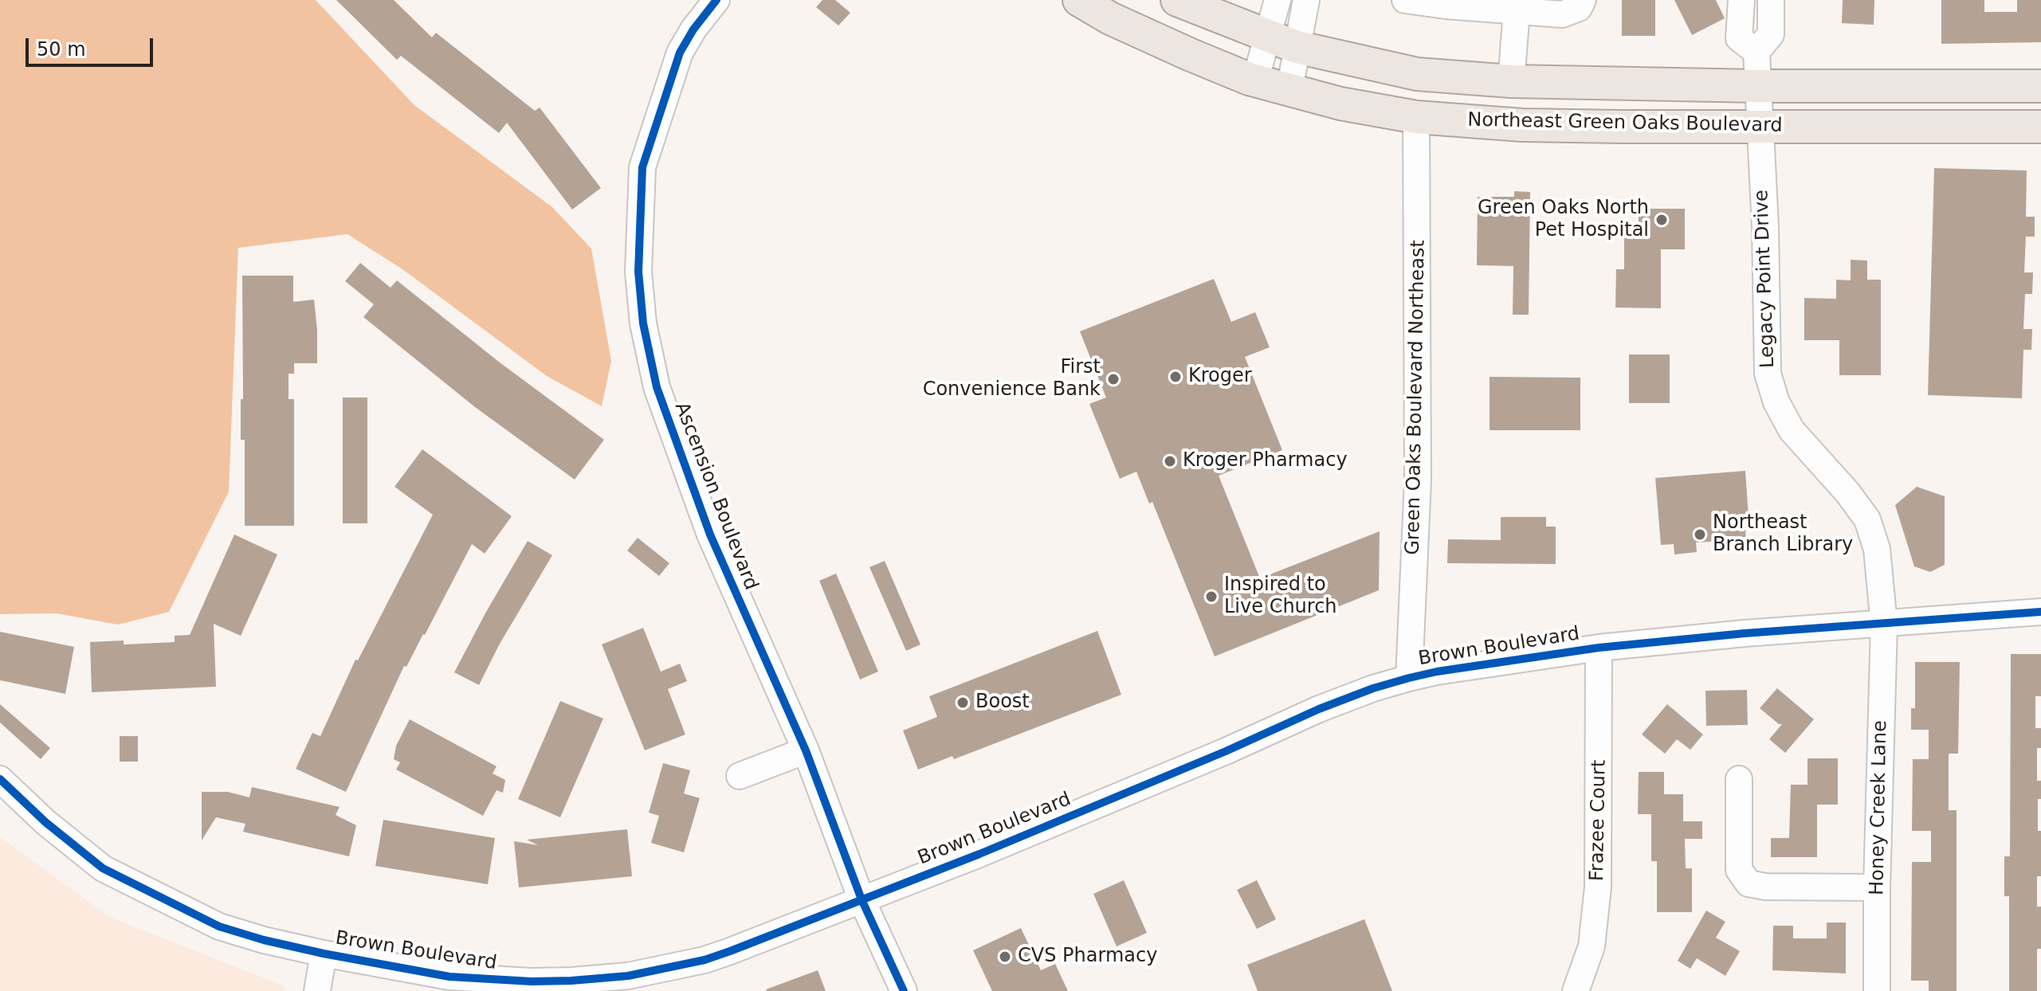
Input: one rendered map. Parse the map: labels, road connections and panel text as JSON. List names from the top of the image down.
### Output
{
  "streets": {
    "main road": ["Northeast Green Oaks Boulevard"],
    "street": [
      "Legacy Point Drive",
      "Green Oaks Boulevard Northeast",
      "Ascension Boulevard",
      "Brown Boulevard",
      "Honey Creek Lane",
      "Frazee Court"
    ]
  },
  "crossings": [
    ["Northeast Green Oaks Boulevard", "Legacy Point Drive"],
    ["Northeast Green Oaks Boulevard", "Green Oaks Boulevard Northeast"],
    ["Legacy Point Drive", "Brown Boulevard"],
    ["Legacy Point Drive", "Honey Creek Lane"],
    ["Green Oaks Boulevard Northeast", "Brown Boulevard"],
    ["Ascension Boulevard", "Brown Boulevard"],
    ["Brown Boulevard", "Honey Creek Lane"],
    ["Brown Boulevard", "Frazee Court"]
  ],
  "places": [
    "Green Oaks North Pet Hospital",
    "Kroger",
    "First Convenience Bank",
    "Kroger Pharmacy",
    "Northeast Branch Library",
    "Inspired to Live Church",
    "Boost",
    "CVS Pharmacy"
  ],
  "scale_bar": "50 m"
}
